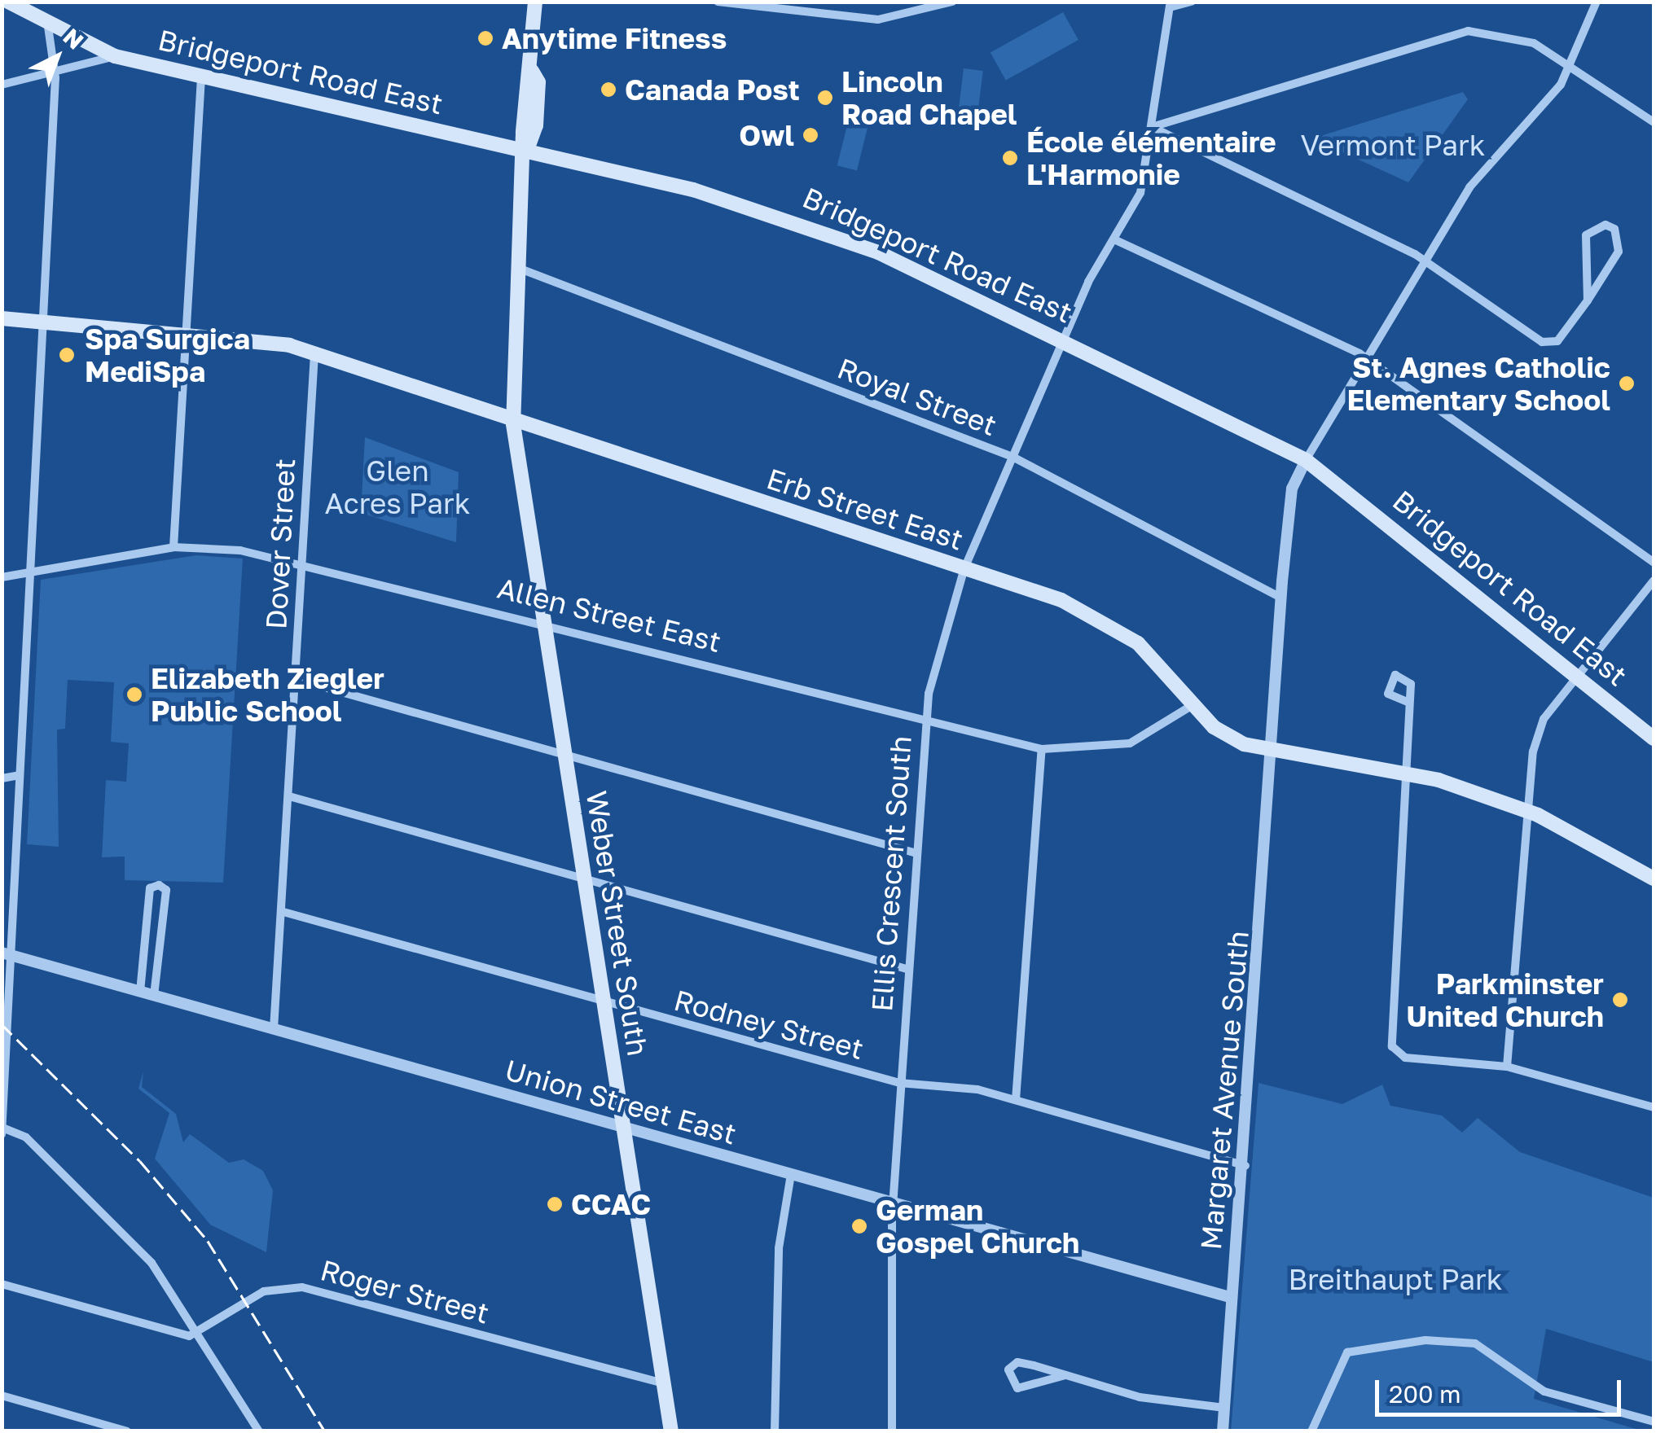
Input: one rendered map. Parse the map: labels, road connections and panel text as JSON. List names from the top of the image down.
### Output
{
  "streets": {
    "main road": ["Bridgeport Road East", "Erb Street East", "Weber Street South"],
    "street": [
      "Royal Street",
      "Dover Street",
      "Allen Street East",
      "Ellis Crescent South",
      "Rodney Street",
      "Margaret Avenue South",
      "Union Street East",
      "Roger Street"
    ]
  },
  "crossings": [
    ["Bridgeport Road East", "Ellis Crescent South"],
    ["Bridgeport Road East", "Weber Street South"],
    ["Bridgeport Road East", "Margaret Avenue South"],
    ["Royal Street", "Ellis Crescent South"],
    ["Royal Street", "Weber Street South"],
    ["Royal Street", "Margaret Avenue South"],
    ["Erb Street East", "Dover Street"],
    ["Erb Street East", "Allen Street East"],
    ["Erb Street East", "Ellis Crescent South"],
    ["Erb Street East", "Weber Street South"],
    ["Erb Street East", "Margaret Avenue South"],
    ["Dover Street", "Allen Street East"],
    ["Dover Street", "Rodney Street"],
    ["Dover Street", "Union Street East"],
    ["Allen Street East", "Ellis Crescent South"],
    ["Allen Street East", "Weber Street South"],
    ["Ellis Crescent South", "Rodney Street"],
    ["Ellis Crescent South", "Union Street East"],
    ["Weber Street South", "Rodney Street"],
    ["Weber Street South", "Union Street East"],
    ["Weber Street South", "Roger Street"],
    ["Rodney Street", "Margaret Avenue South"],
    ["Margaret Avenue South", "Union Street East"]
  ],
  "parks": ["Vermont Park", "Glen Acres Park", "Breithaupt Park"],
  "places": [
    "Anytime Fitness",
    "Canada Post",
    "Lincoln Road Chapel",
    "Owl",
    "École élémentaire L'Harmonie",
    "Spa Surgica MediSpa",
    "St. Agnes Catholic Elementary School",
    "Elizabeth Ziegler Public School",
    "Parkminster United Church",
    "CCAC",
    "German Gospel Church"
  ],
  "scale_bar": "200 m",
  "north": "top right"
}
